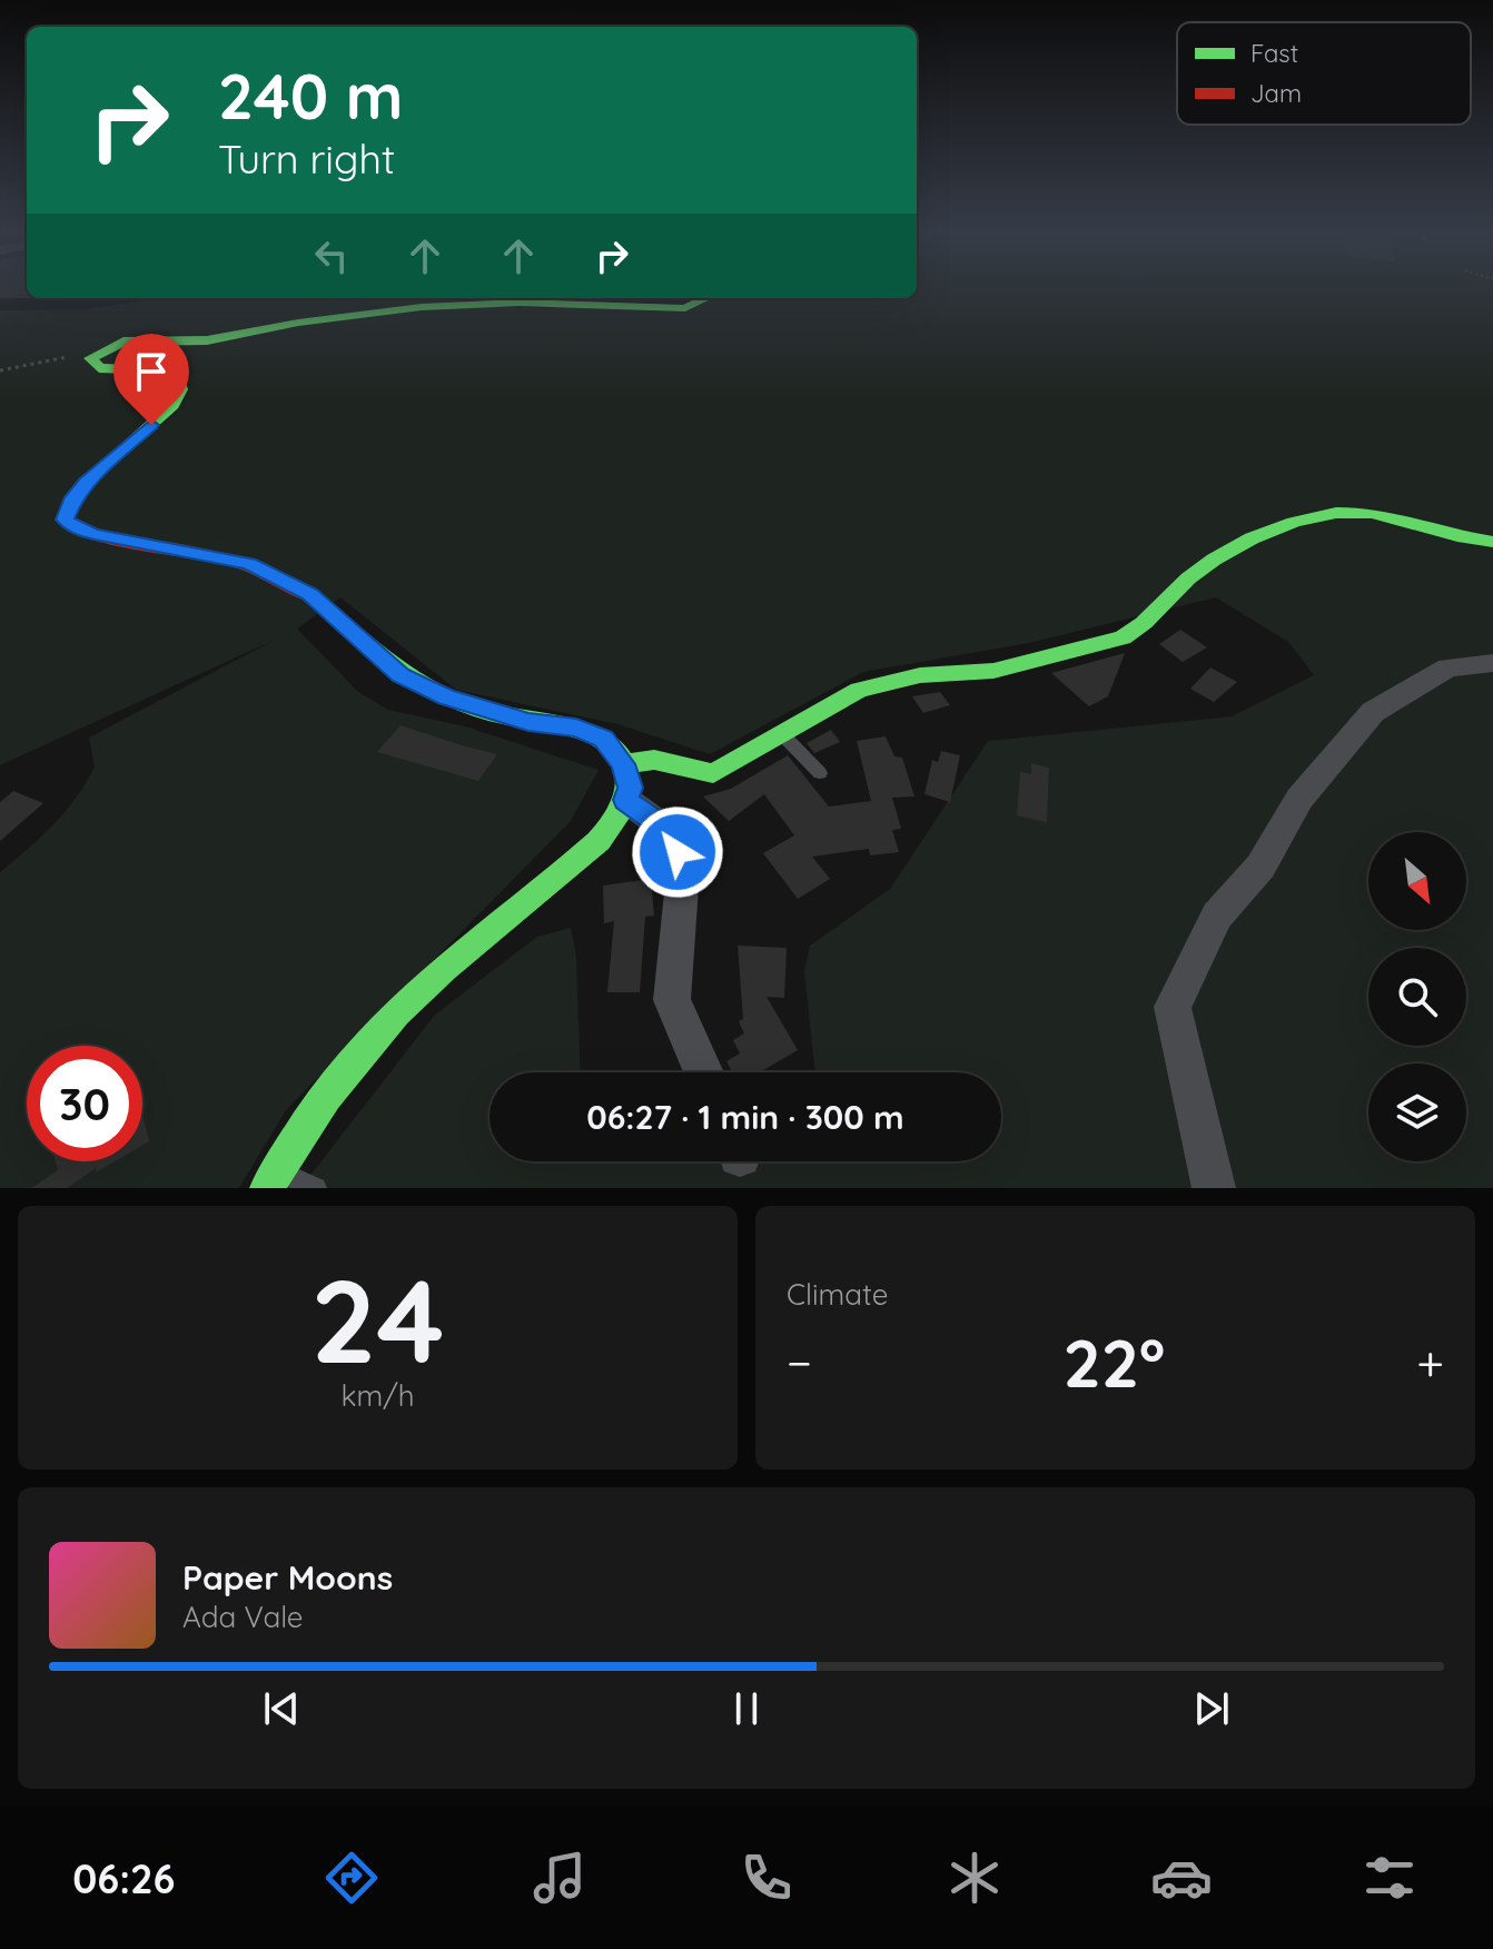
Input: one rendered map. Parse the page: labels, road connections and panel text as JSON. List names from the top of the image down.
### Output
{
  "legend": ["Fast", "Jam"],
  "north": "bottom right",
  "page": {
    "turn": ["240 m", "Turn right"],
    "limit": "30",
    "trip": "06:27 · 1 min · 300 m",
    "tile": [
      ["24", "km/h"],
      "Climate"
    ],
    "heat": ["−", "22°", "+"],
    "song": ["Paper Moons", "Ada Vale"],
    "tabs": "06:26"
  }
}
